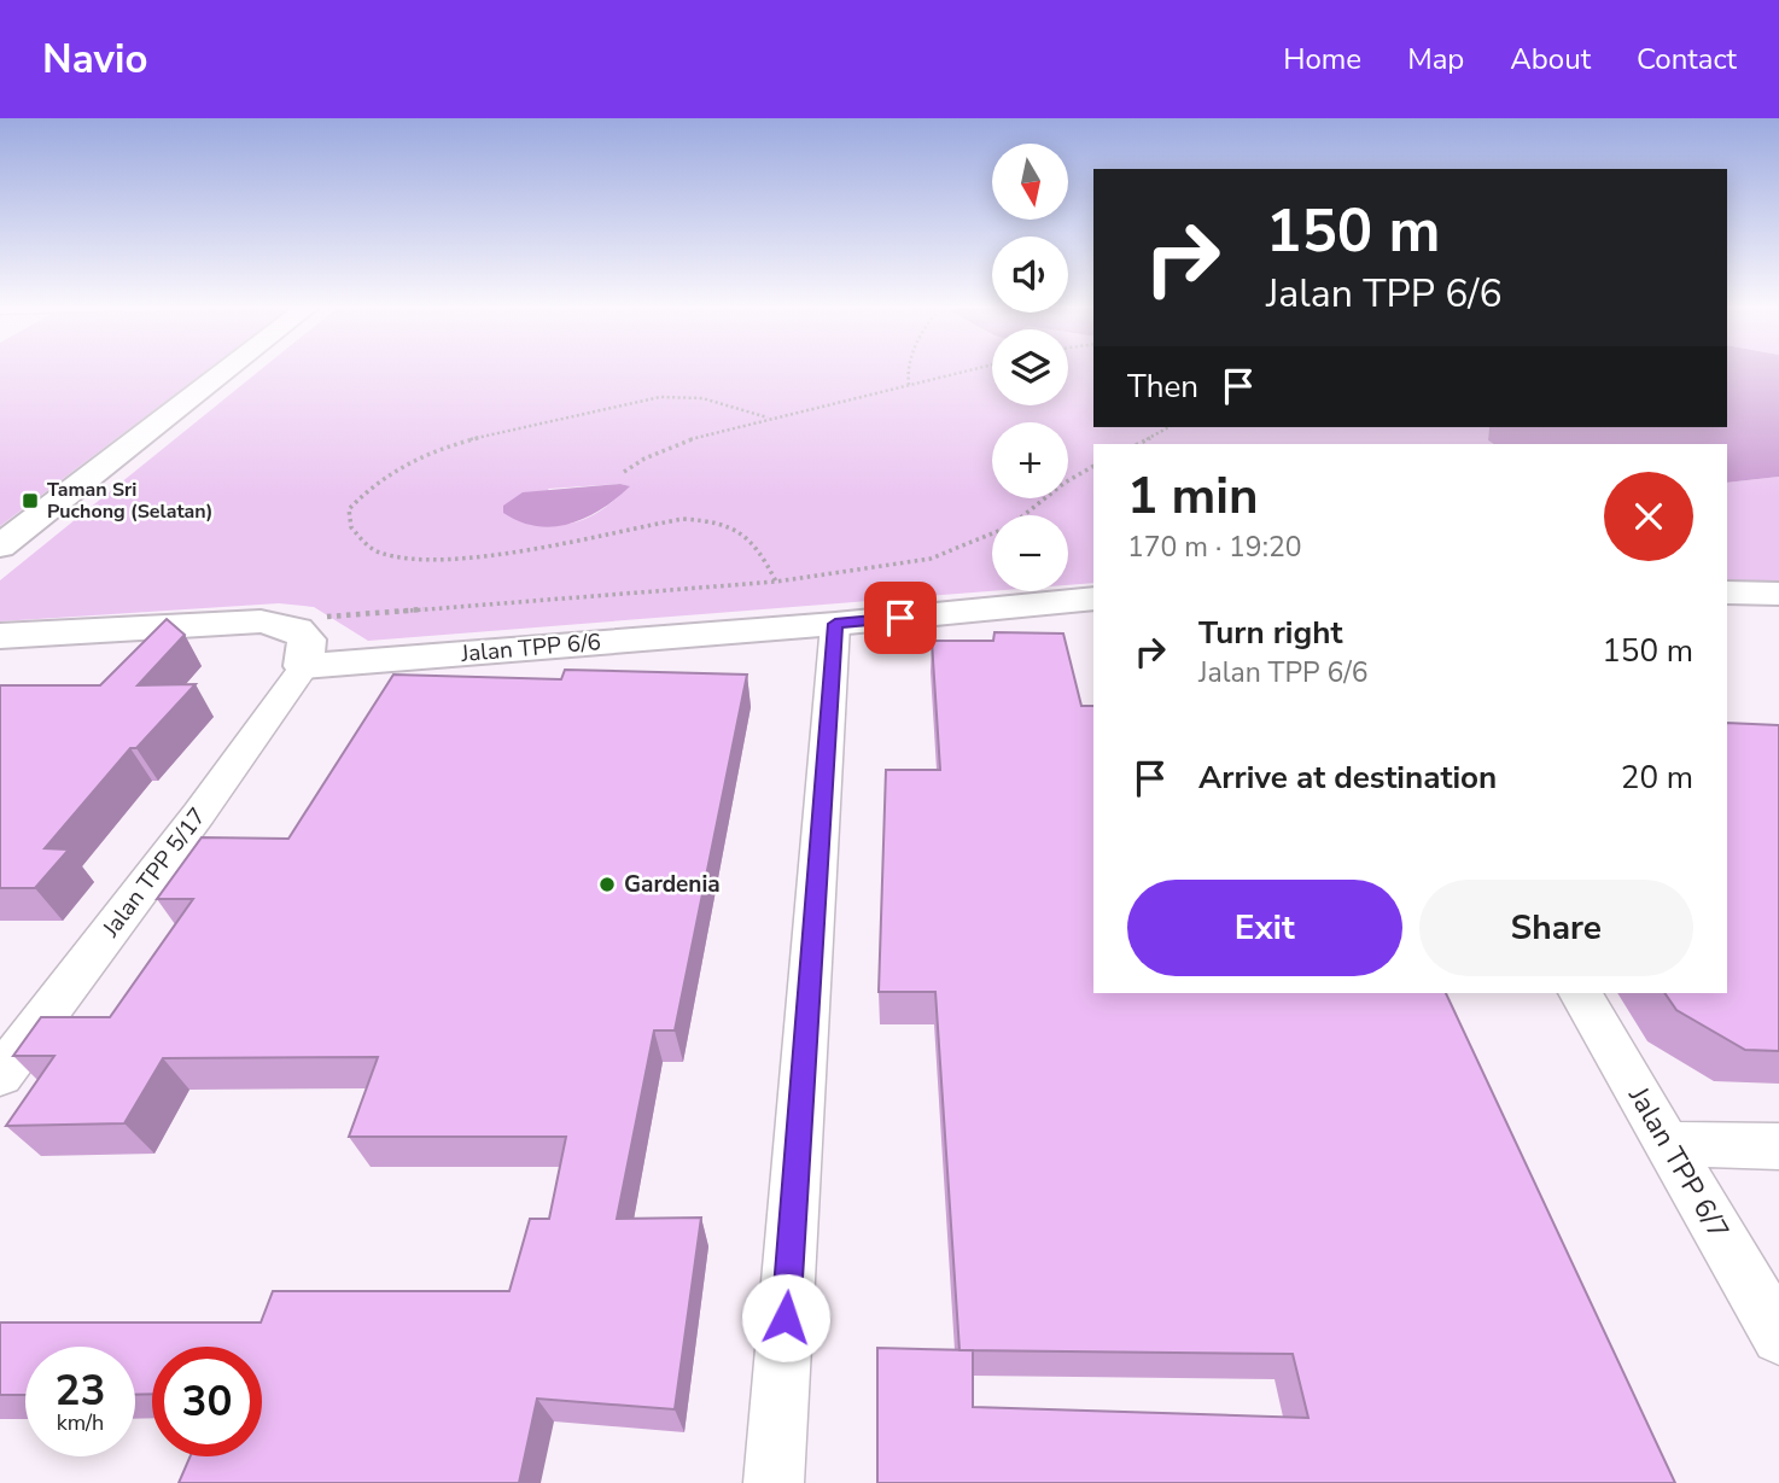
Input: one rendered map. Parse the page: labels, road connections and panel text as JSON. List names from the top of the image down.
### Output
{
  "streets": {
    "street": ["Jalan TPP 6/6", "Jalan TPP 5/17", "Jalan TPP 6/7"]
  },
  "crossings": [
    ["Jalan TPP 6/6", "Jalan TPP 5/17"]
  ],
  "places": {
    "transit": ["Taman Sri Puchong (Selatan)"],
    "other": ["Gardenia"]
  },
  "north": "bottom",
  "page": {
    "header": "Navio",
    "nav": [
      "Home",
      "Map",
      "About",
      "Contact"
    ],
    "map_buttons": ["+", "−"],
    "turn": ["150 m", "Jalan TPP 6/6"],
    "then": "Then",
    "heading": ["1 min", "170 m · 19:20"],
    "list": [
      {
        "name": "Turn right",
        "note": "Jalan TPP 6/6",
        "value": "150 m"
      },
      {
        "name": "Arrive at destination",
        "value": "20 m"
      }
    ],
    "buttons": ["Exit", "Share"],
    "speed": "23 km/h",
    "limit": "30"
  }
}
